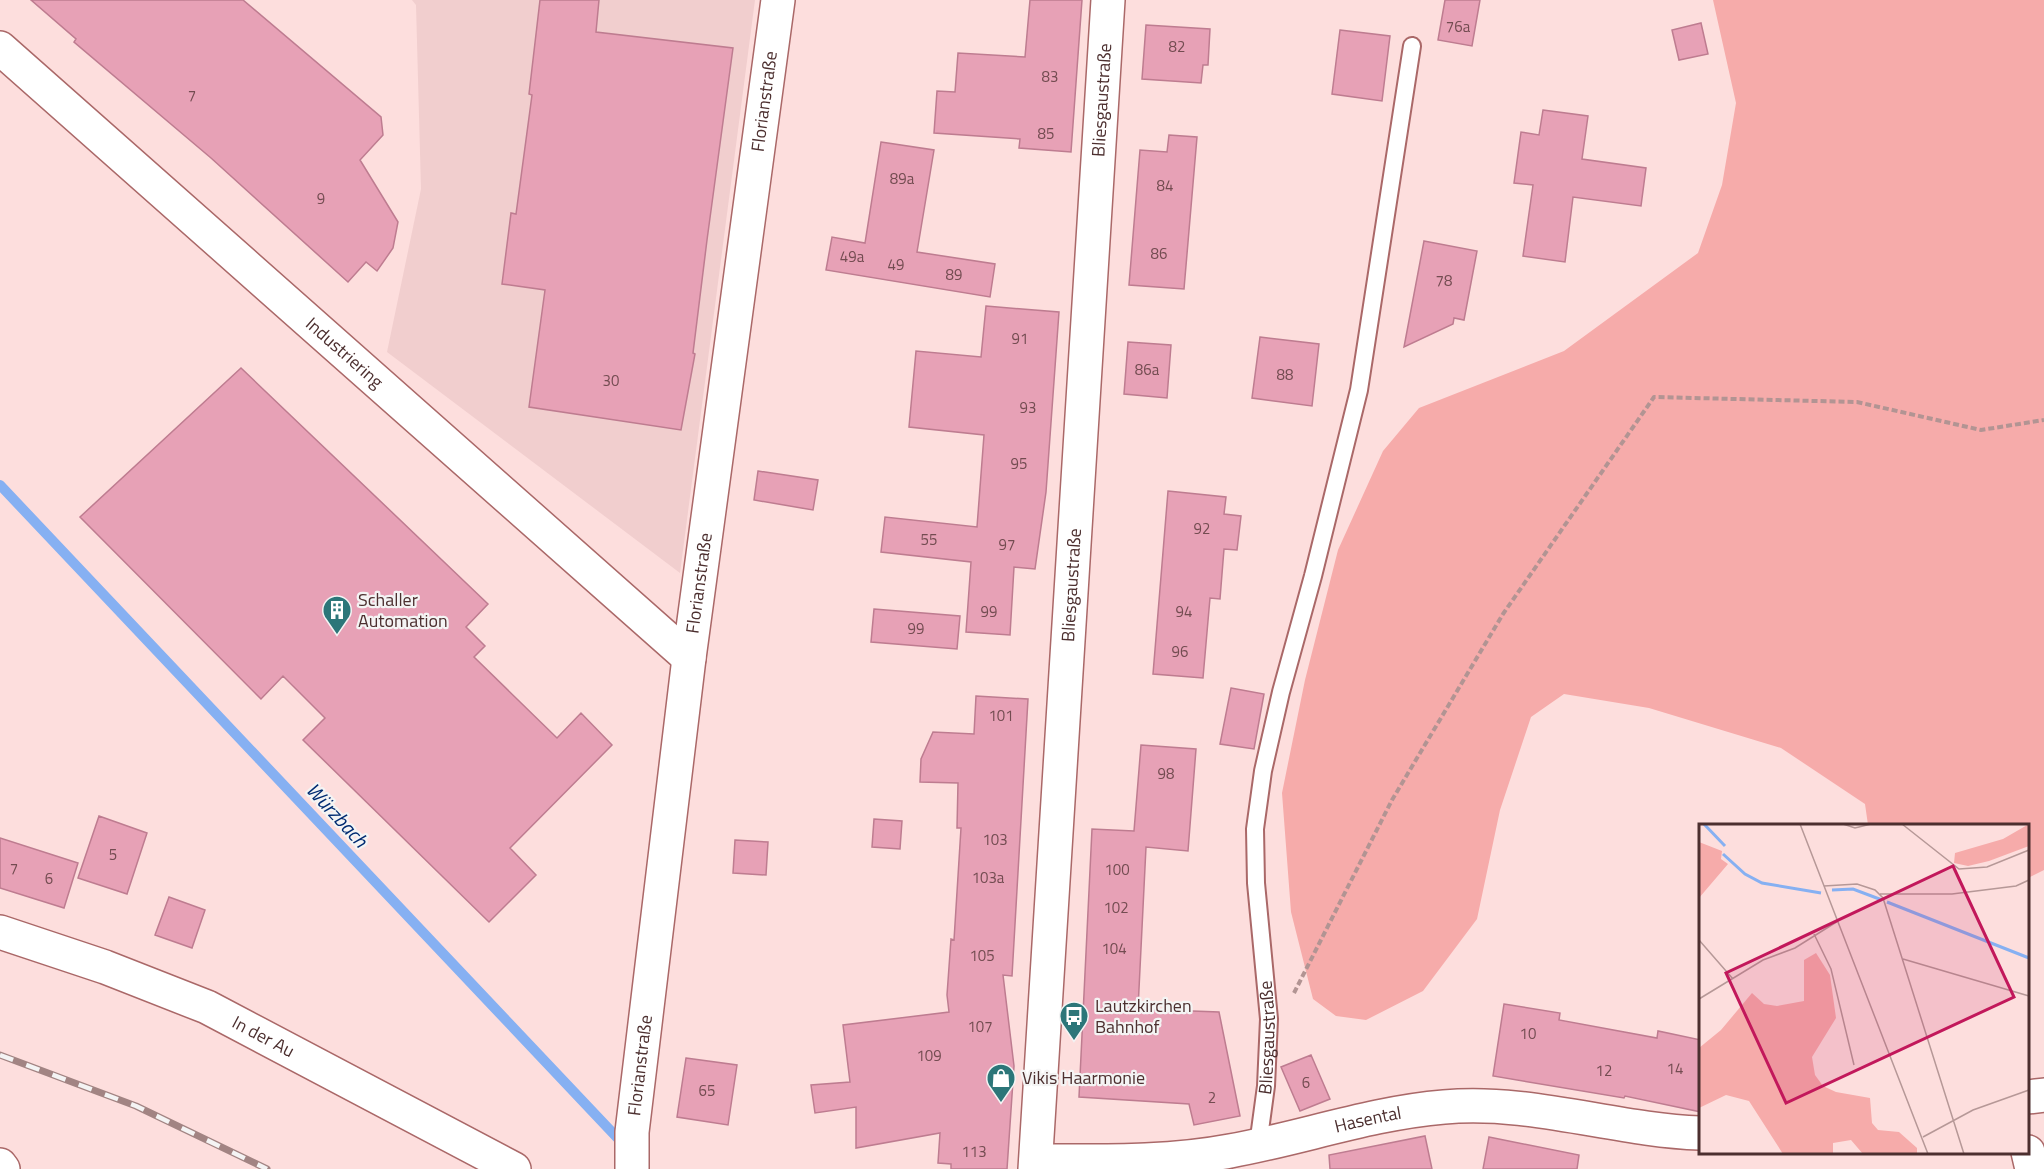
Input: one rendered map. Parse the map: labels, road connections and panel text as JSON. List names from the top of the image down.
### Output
{
  "streets": {
    "street": [
      "Bliesgaustraße",
      "Florianstraße",
      "Industriering",
      "In der Au",
      "Hasental"
    ]
  },
  "crossings": [
    ["Bliesgaustraße", "Hasental"],
    ["Florianstraße", "Industriering"]
  ],
  "water": ["Würzbach"],
  "places": {
    "building": ["Schaller Automation"],
    "bus stop": ["Lautzkirchen Bahnhof"],
    "shop": ["Vikis Haarmonie"]
  },
  "house_numbers": [
    "76a",
    "82",
    "83",
    "7",
    "85",
    "89a",
    "84",
    "9",
    "86",
    "49a",
    "49",
    "89",
    "78",
    "91",
    "86a",
    "88",
    "30",
    "93",
    "95",
    "92",
    "55",
    "97",
    "99",
    "94",
    "99",
    "96",
    "101",
    "98",
    "103",
    "5",
    "7",
    "100",
    "103a",
    "6",
    "102",
    "104",
    "105",
    "107",
    "10",
    "109",
    "14",
    "12",
    "6",
    "65",
    "2",
    "113"
  ]
}
